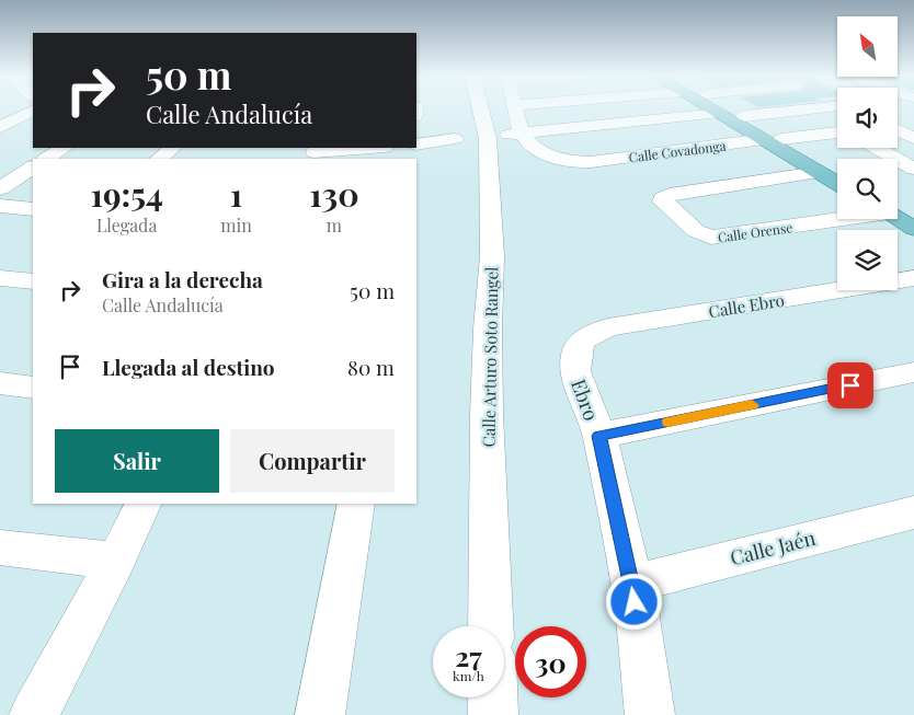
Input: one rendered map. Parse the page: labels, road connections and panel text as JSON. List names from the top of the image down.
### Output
{
  "streets": {
    "street": [
      "Calle Covadonga",
      "Calle Orense",
      "Calle Ebro",
      "Calle Arturo Soto Rangel",
      "Ebro",
      "Calle Jaén"
    ]
  },
  "crossings": [
    ["Calle Ebro", "Ebro"],
    ["Ebro", "Calle Jaén"]
  ],
  "north": "top left",
  "page": {
    "turn": ["50 m", "Calle Andalucía"],
    "eta": [
      "19:54",
      "Llegada",
      "1",
      "min",
      "130",
      "m"
    ],
    "list": [
      {
        "name": "Gira a la derecha",
        "note": "Calle Andalucía",
        "value": "50 m"
      },
      {
        "name": "Llegada al destino",
        "value": "80 m"
      }
    ],
    "buttons": ["Salir", "Compartir"],
    "speed": "27 km/h",
    "limit": "30"
  }
}
